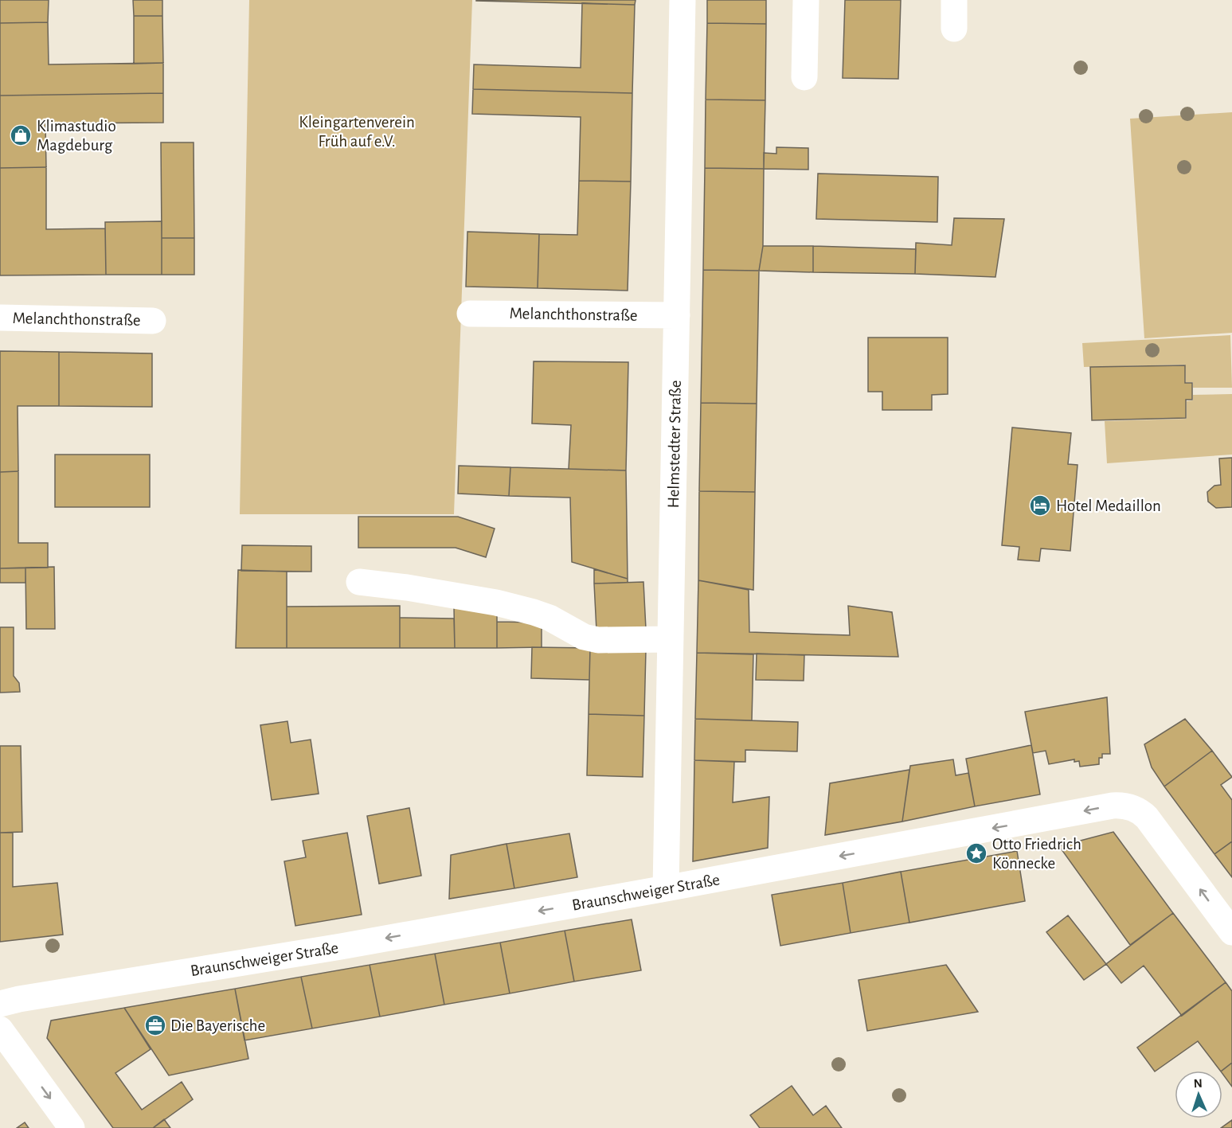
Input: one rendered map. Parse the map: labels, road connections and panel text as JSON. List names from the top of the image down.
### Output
{
  "streets": {
    "street": ["Melanchthonstraße", "Helmstedter Straße", "Braunschweiger Straße"]
  },
  "crossings": [
    ["Melanchthonstraße", "Helmstedter Straße"],
    ["Helmstedter Straße", "Braunschweiger Straße"]
  ],
  "one_way": ["Braunschweiger Straße"],
  "parks": ["Kleingartenverein Früh auf e.V."],
  "places": {
    "shop": ["Klimastudio Magdeburg"],
    "hotel": ["Hotel Medaillon"],
    "place": ["Otto Friedrich Könnecke"],
    "office": ["Die Bayerische"]
  },
  "north": "top"
}
